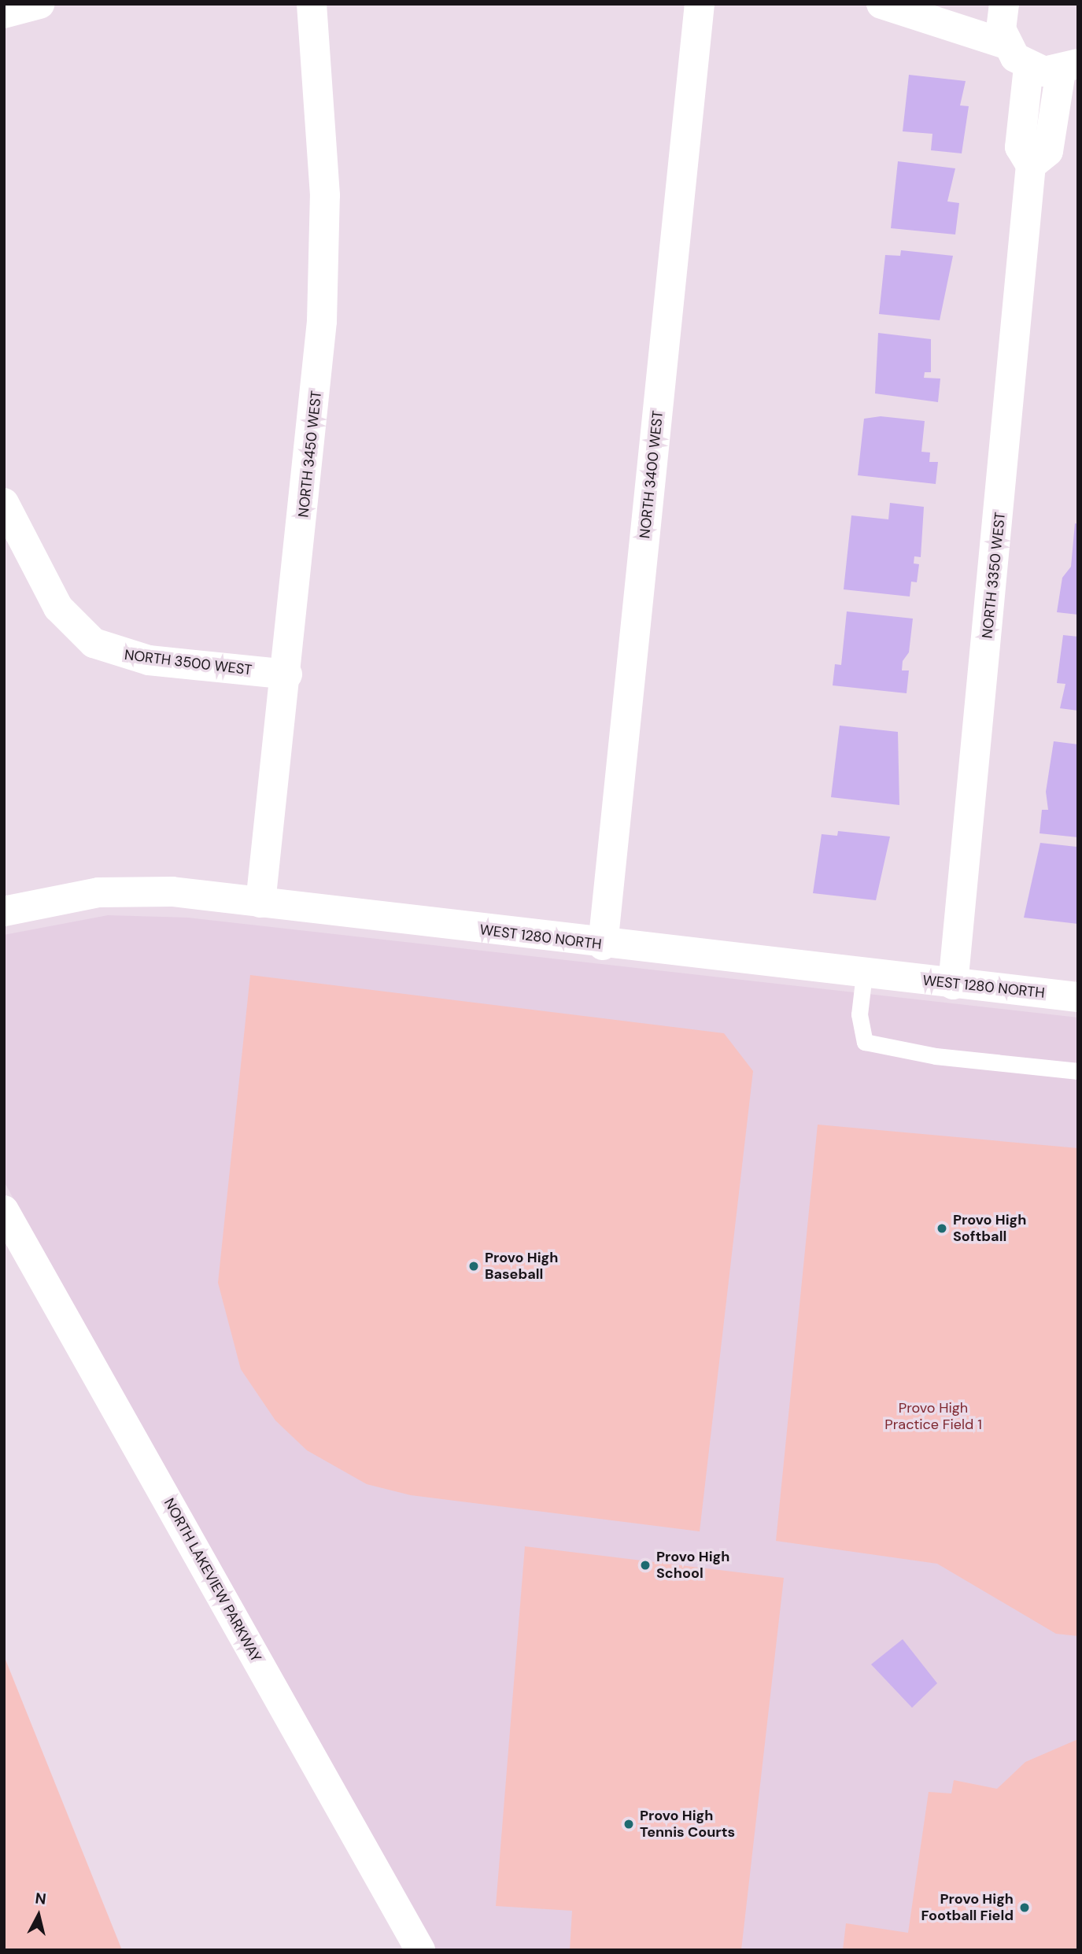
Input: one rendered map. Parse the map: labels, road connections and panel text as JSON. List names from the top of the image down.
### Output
{
  "streets": {
    "street": [
      "NORTH 3450 WEST",
      "NORTH 3400 WEST",
      "NORTH 3350 WEST",
      "NORTH 3500 WEST",
      "WEST 1280 NORTH",
      "NORTH LAKEVIEW PARKWAY"
    ]
  },
  "crossings": [
    ["NORTH 3450 WEST", "NORTH 3500 WEST"],
    ["NORTH 3450 WEST", "WEST 1280 NORTH"],
    ["NORTH 3400 WEST", "WEST 1280 NORTH"],
    ["NORTH 3350 WEST", "WEST 1280 NORTH"]
  ],
  "parks": ["Provo High Practice Field 1"],
  "places": [
    "Provo High Softball",
    "Provo High Baseball",
    "Provo High School",
    "Provo High Tennis Courts",
    "Provo High Football Field"
  ],
  "north": "top"
}
